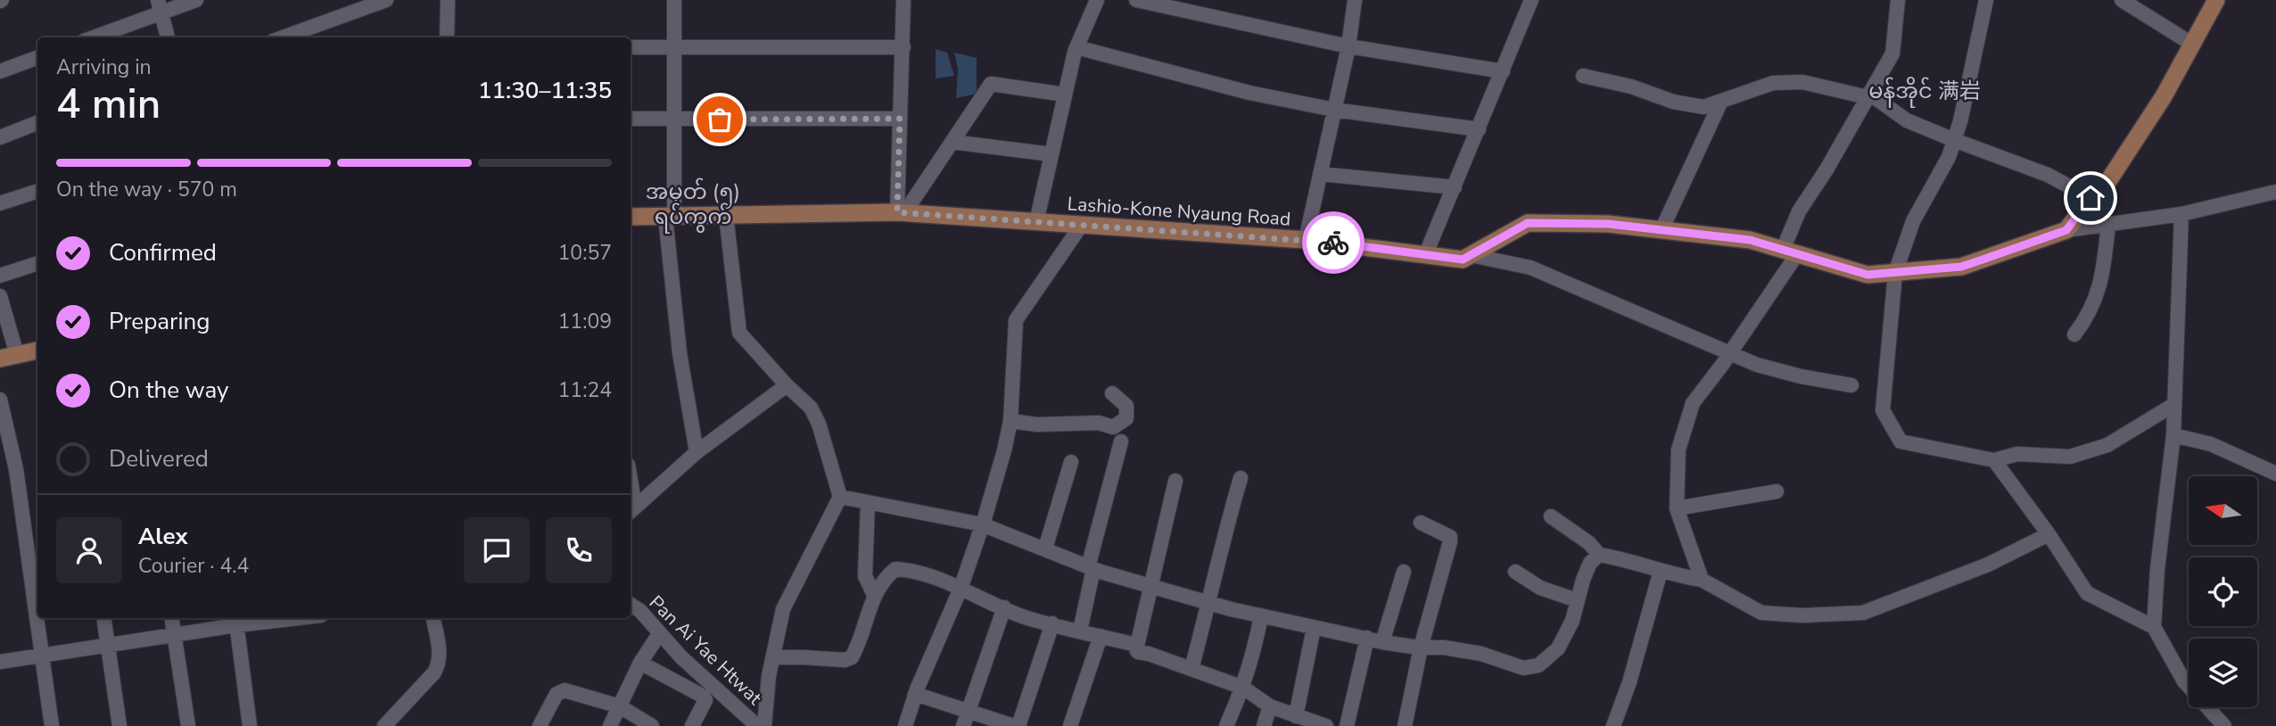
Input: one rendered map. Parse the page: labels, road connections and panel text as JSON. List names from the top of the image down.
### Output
{
  "streets": {
    "main road": ["Lashio-Kone Nyaung Road"],
    "street": ["Pan Ai Yae Htwat"]
  },
  "districts": ["မန်အိုင် 满岩", "အမှတ် (၅) ရပ်ကွက်"],
  "north": "left",
  "page": {
    "heading": ["4 min", "Arriving in", "11:30–11:35"],
    "panel": ["Alex", "Courier · 4.4"],
    "bar": "On the way · 570 m",
    "list": [
      ["Confirmed", "10:57"],
      ["Preparing", "11:09"],
      ["On the way", "11:24"],
      "Delivered"
    ]
  }
}
